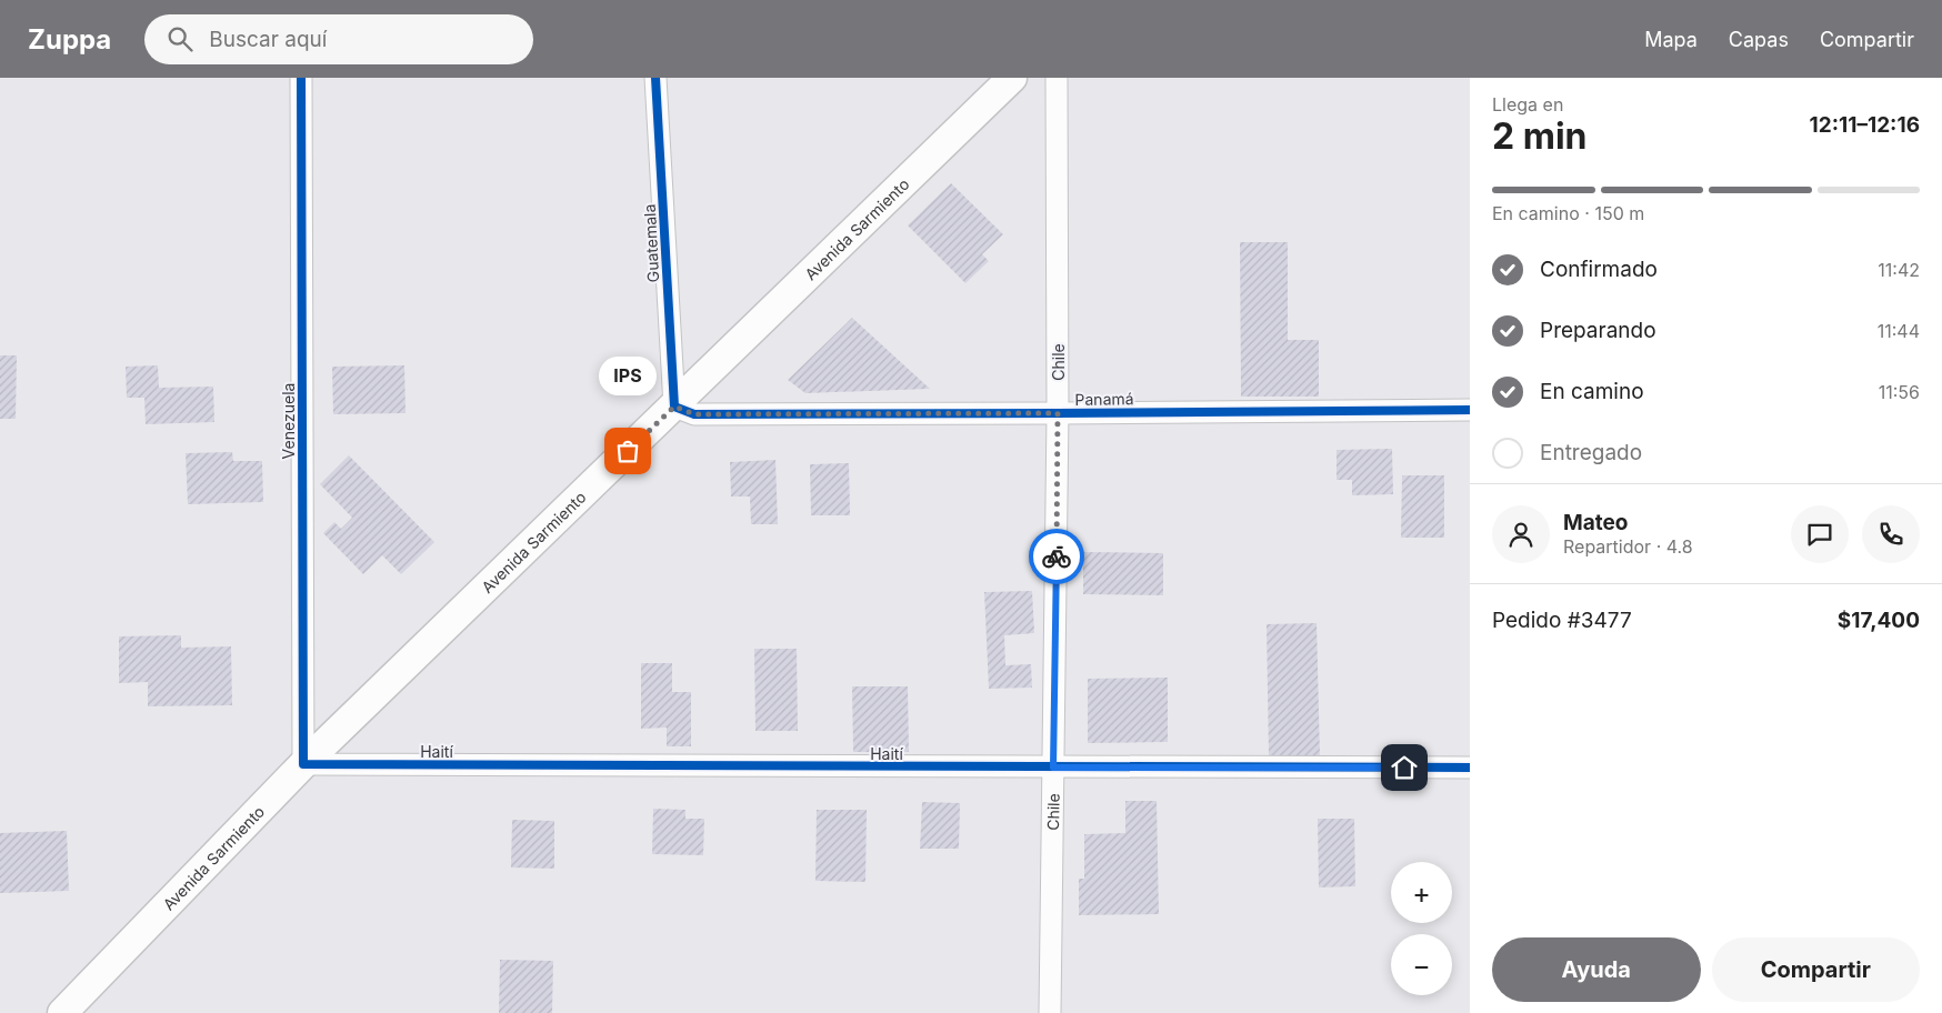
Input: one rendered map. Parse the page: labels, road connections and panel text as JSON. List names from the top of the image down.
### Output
{
  "streets": {
    "main road": ["Avenida Sarmiento"],
    "street": [
      "Guatemala",
      "Chile",
      "Panamá",
      "Venezuela",
      "Haití"
    ]
  },
  "crossings": [
    ["Avenida Sarmiento", "Guatemala"],
    ["Avenida Sarmiento", "Panamá"],
    ["Avenida Sarmiento", "Venezuela"],
    ["Avenida Sarmiento", "Haití"],
    ["Guatemala", "Panamá"],
    ["Chile", "Panamá"],
    ["Chile", "Haití"],
    ["Venezuela", "Haití"]
  ],
  "places": ["IPS"],
  "page": {
    "header": "Zuppa",
    "search": "Buscar aquí",
    "nav": ["Mapa", "Capas", "Compartir"],
    "heading": ["2 min", "Llega en", "12:11–12:16"],
    "panel": [
      "Mateo",
      "Repartidor · 4.8",
      "Pedido #3477",
      "$17,400"
    ],
    "bar": "En camino · 150 m",
    "list": [
      ["Confirmado", "11:42"],
      ["Preparando", "11:44"],
      ["En camino", "11:56"],
      "Entregado"
    ],
    "bubble": "IPS",
    "map_buttons": ["+", "−"],
    "buttons": ["Ayuda", "Compartir"]
  }
}
